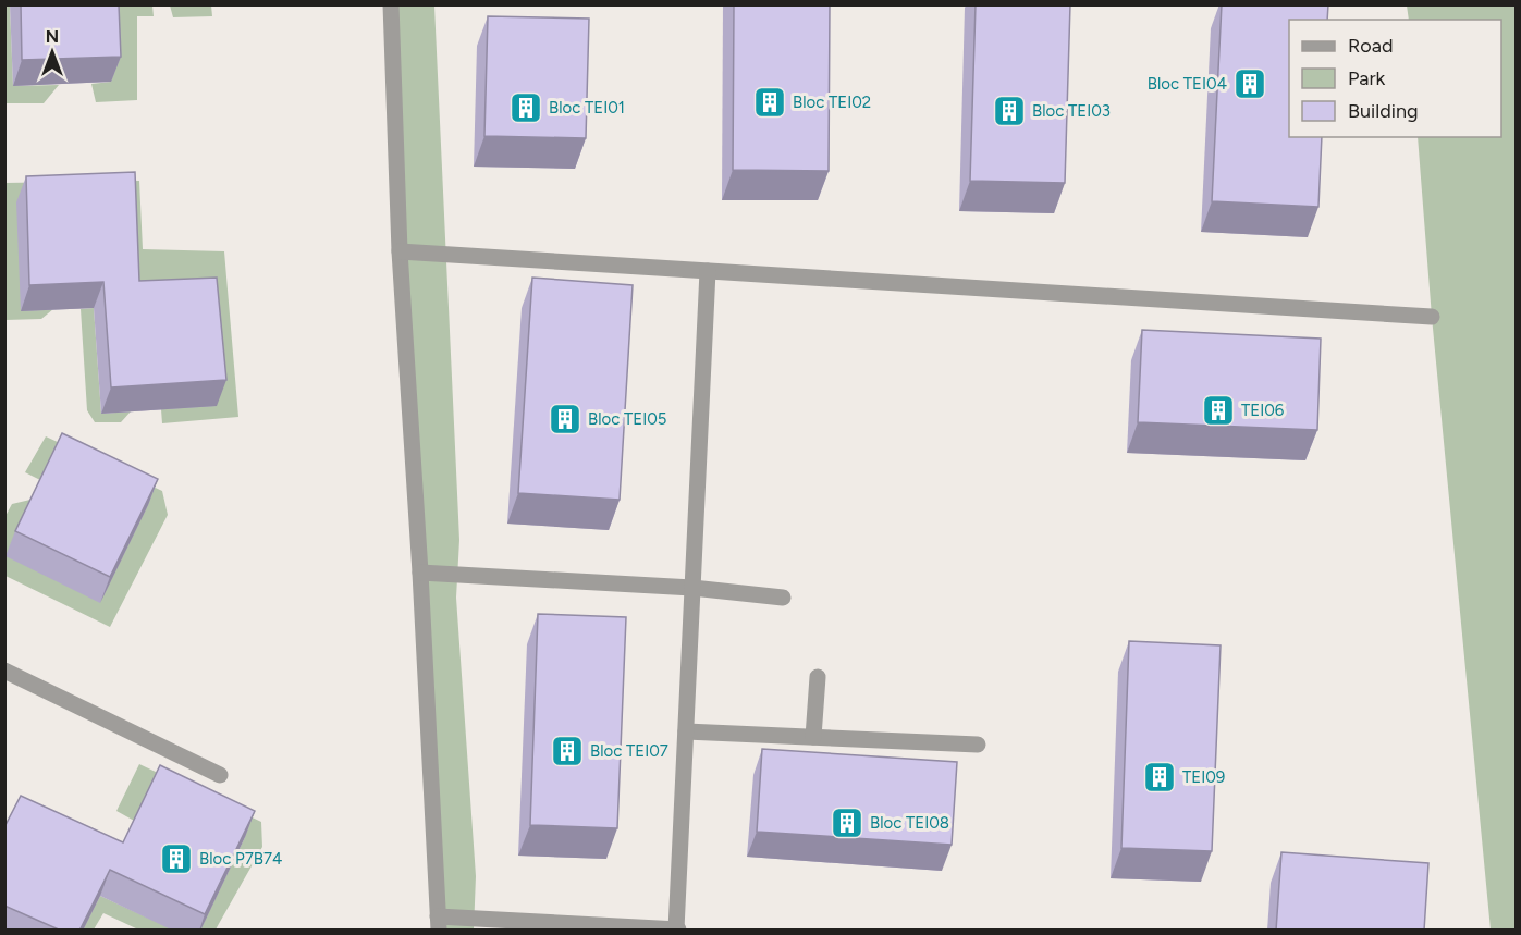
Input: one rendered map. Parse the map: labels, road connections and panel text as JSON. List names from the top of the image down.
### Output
{
  "places": {
    "building": [
      "Bloc TEI04",
      "Bloc TEI02",
      "Bloc TEI01",
      "Bloc TEI03",
      "TEI06",
      "Bloc TEI05",
      "Bloc TEI07",
      "TEI09",
      "Bloc TEI08",
      "Bloc P7B74"
    ]
  },
  "legend": ["Road", "Park", "Building"],
  "north": "top"
}
